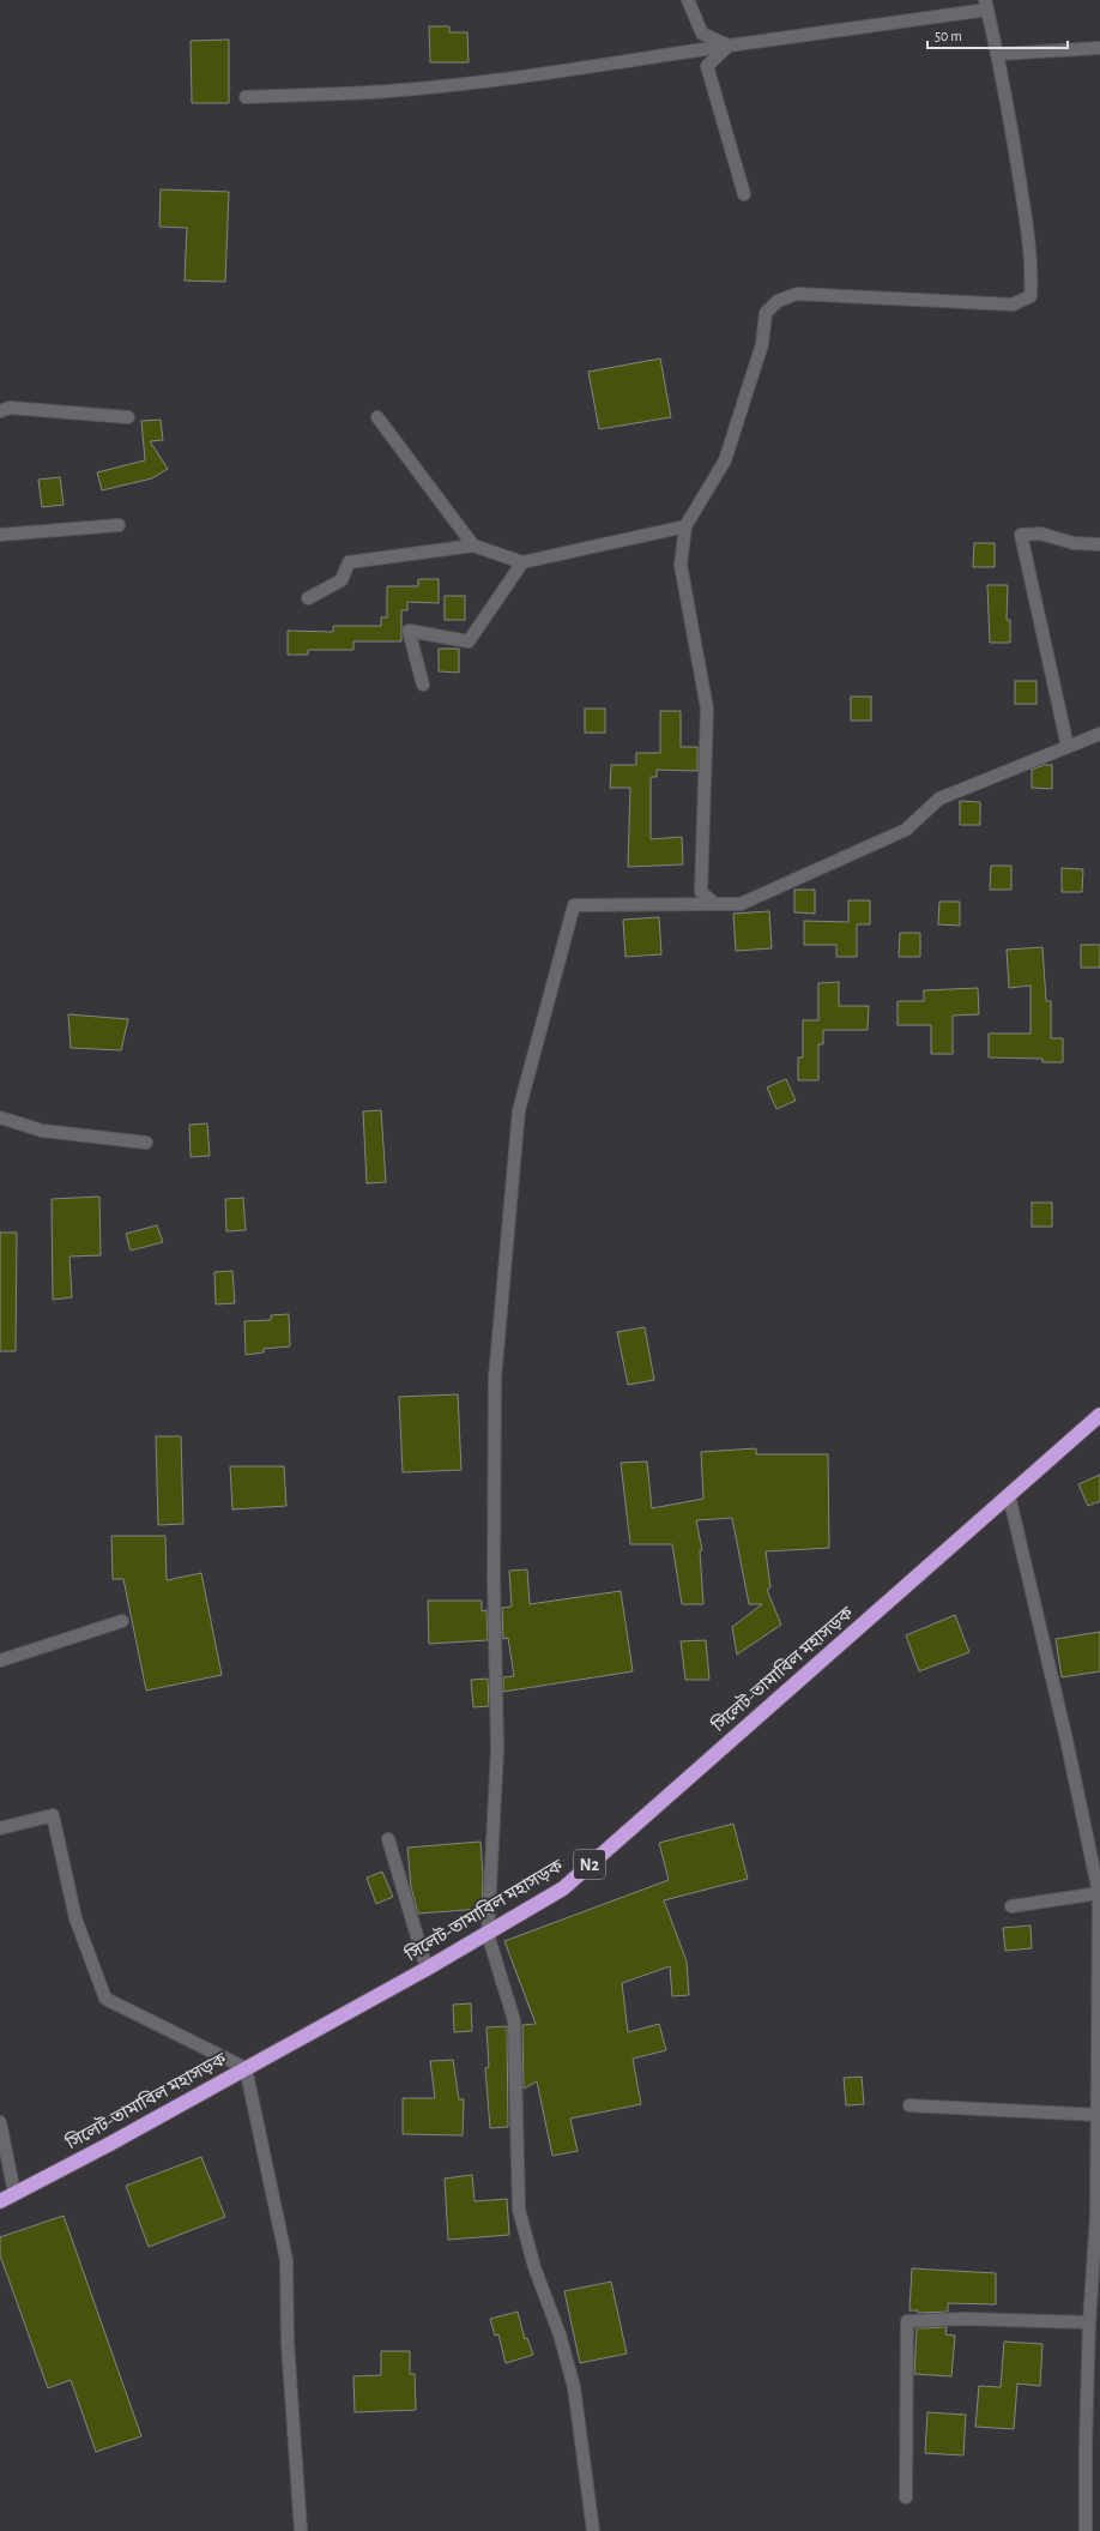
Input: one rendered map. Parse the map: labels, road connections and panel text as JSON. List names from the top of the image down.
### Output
{
  "streets": {
    "highway": ["সিলেট-তামাবিল মহাসড়ক", "N2"]
  },
  "scale_bar": "50 m"
}
